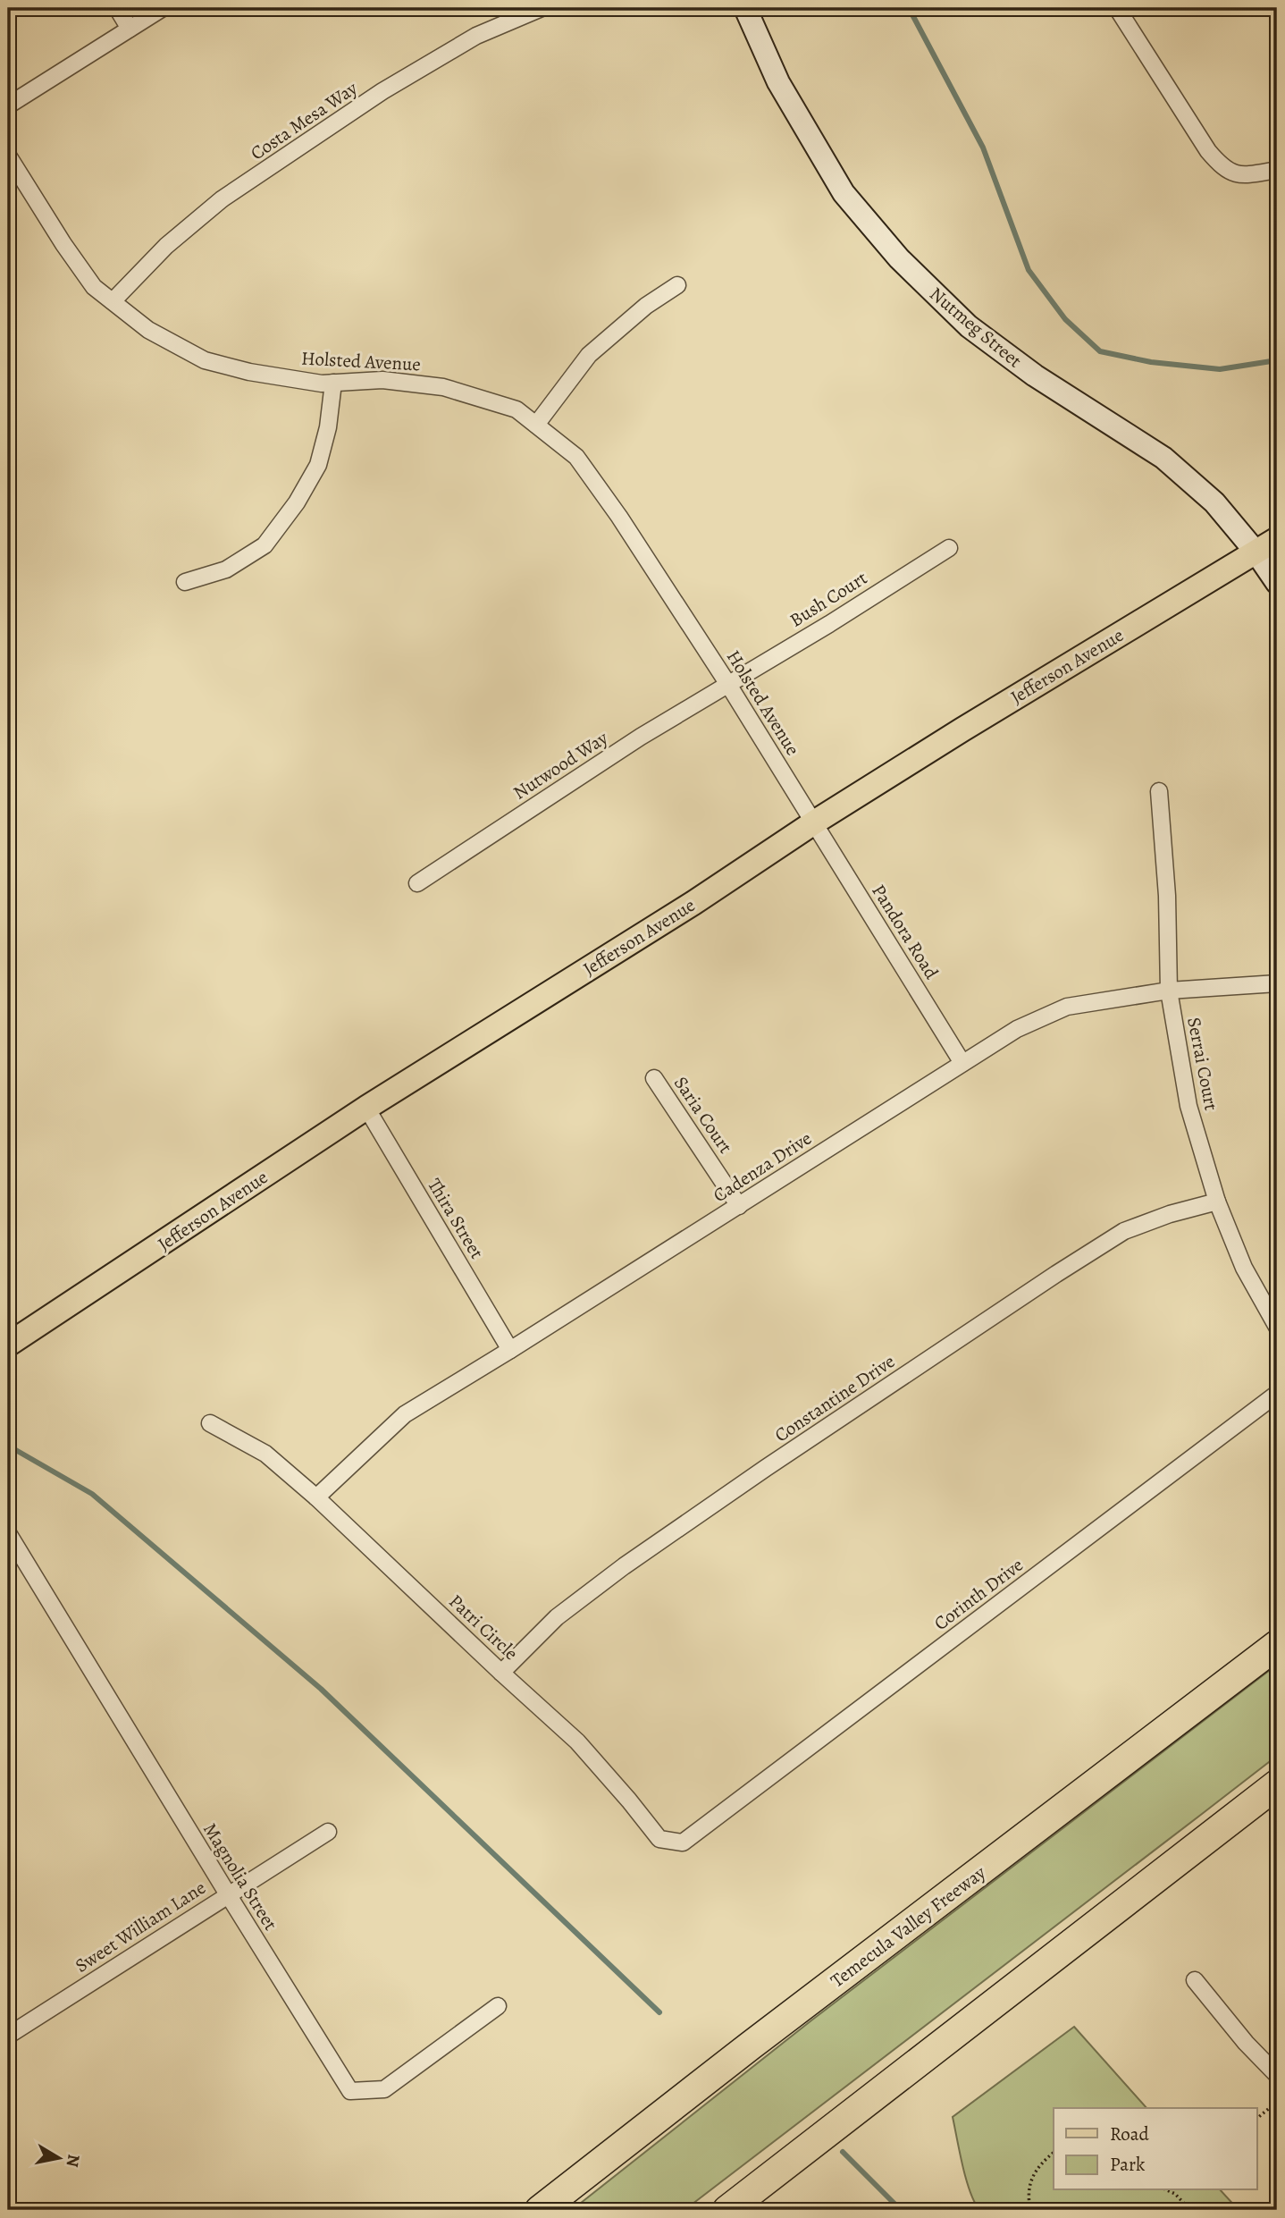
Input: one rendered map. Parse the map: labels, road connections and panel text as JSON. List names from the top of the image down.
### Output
{
  "streets": {
    "highway": ["Temecula Valley Freeway"],
    "main road": ["Nutmeg Street", "Jefferson Avenue"],
    "street": [
      "Costa Mesa Way",
      "Holsted Avenue",
      "Bush Court",
      "Nutwood Way",
      "Pandora Road",
      "Serrai Court",
      "Saria Court",
      "Cadenza Drive",
      "Thira Street",
      "Constantine Drive",
      "Corinth Drive",
      "Patri Circle",
      "Magnolia Street",
      "Sweet William Lane"
    ]
  },
  "crossings": [
    ["Costa Mesa Way", "Holsted Avenue"],
    ["Nutmeg Street", "Jefferson Avenue"],
    ["Holsted Avenue", "Bush Court"],
    ["Holsted Avenue", "Jefferson Avenue"],
    ["Holsted Avenue", "Nutwood Way"],
    ["Holsted Avenue", "Pandora Road"],
    ["Bush Court", "Nutwood Way"],
    ["Jefferson Avenue", "Pandora Road"],
    ["Jefferson Avenue", "Thira Street"],
    ["Pandora Road", "Cadenza Drive"],
    ["Serrai Court", "Cadenza Drive"],
    ["Serrai Court", "Constantine Drive"],
    ["Saria Court", "Cadenza Drive"],
    ["Cadenza Drive", "Thira Street"],
    ["Cadenza Drive", "Patri Circle"],
    ["Constantine Drive", "Patri Circle"],
    ["Corinth Drive", "Patri Circle"],
    ["Magnolia Street", "Sweet William Lane"]
  ],
  "legend": ["Road", "Park"],
  "north": "right"
}
